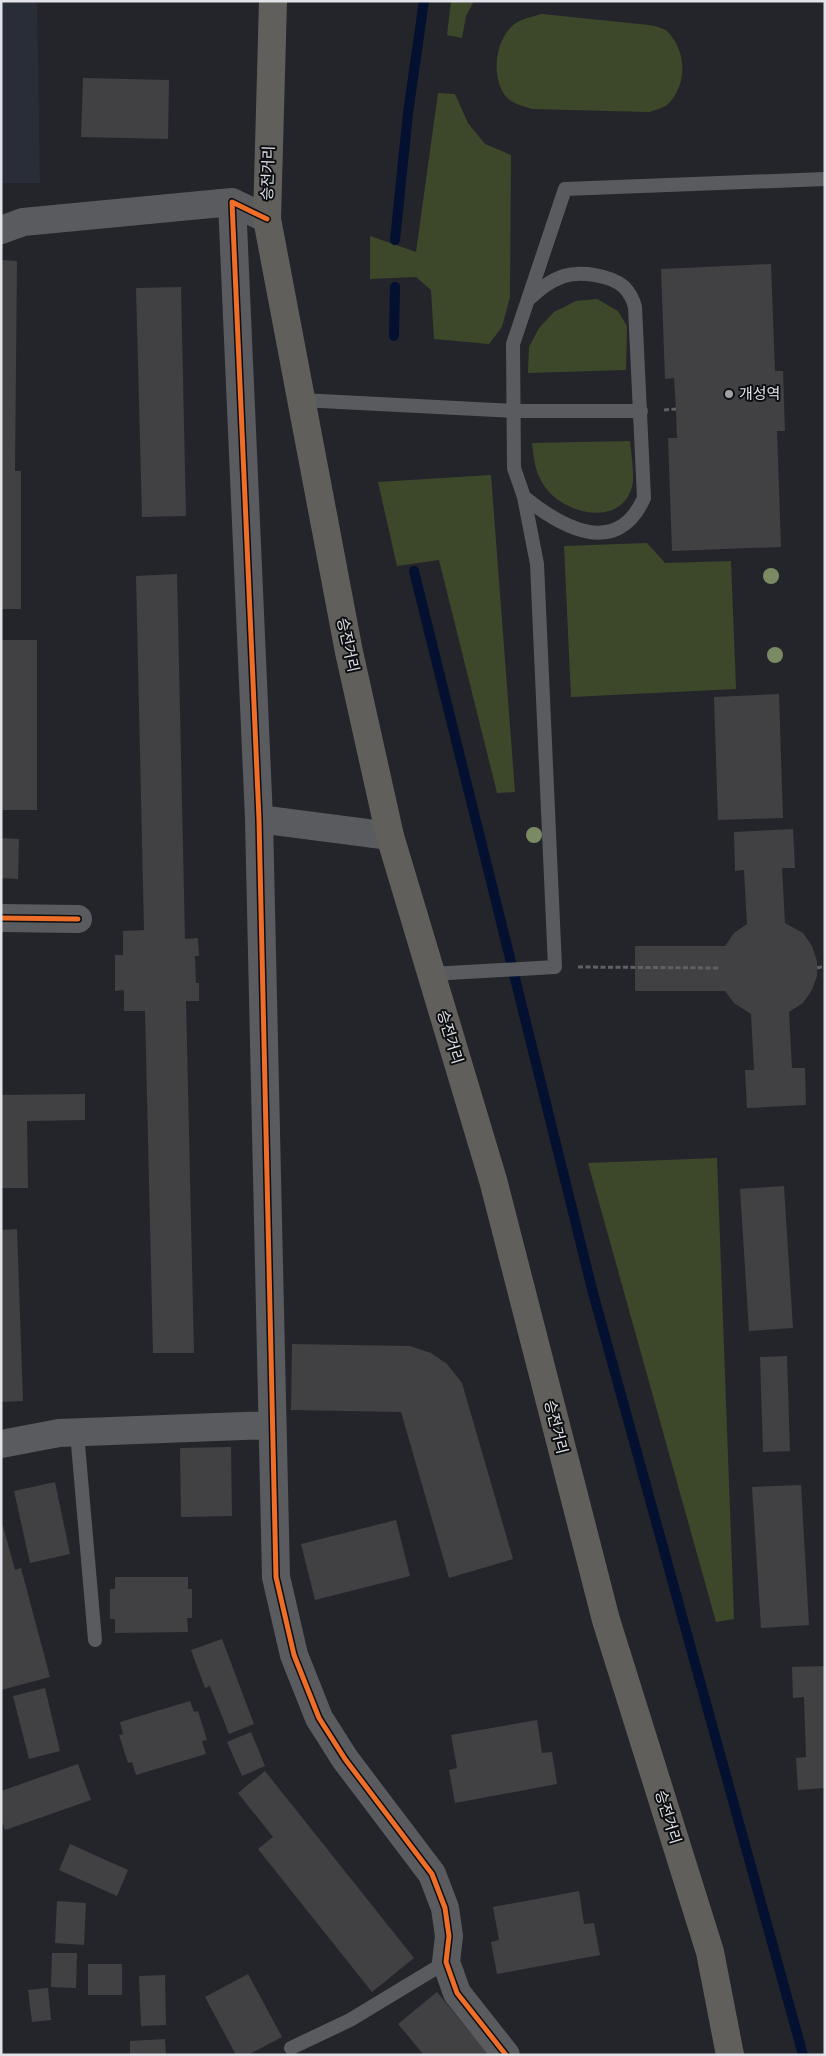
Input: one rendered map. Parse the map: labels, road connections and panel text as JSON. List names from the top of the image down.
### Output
{
  "streets": {
    "main road": ["승전거리"]
  },
  "places": ["개성역"]
}
